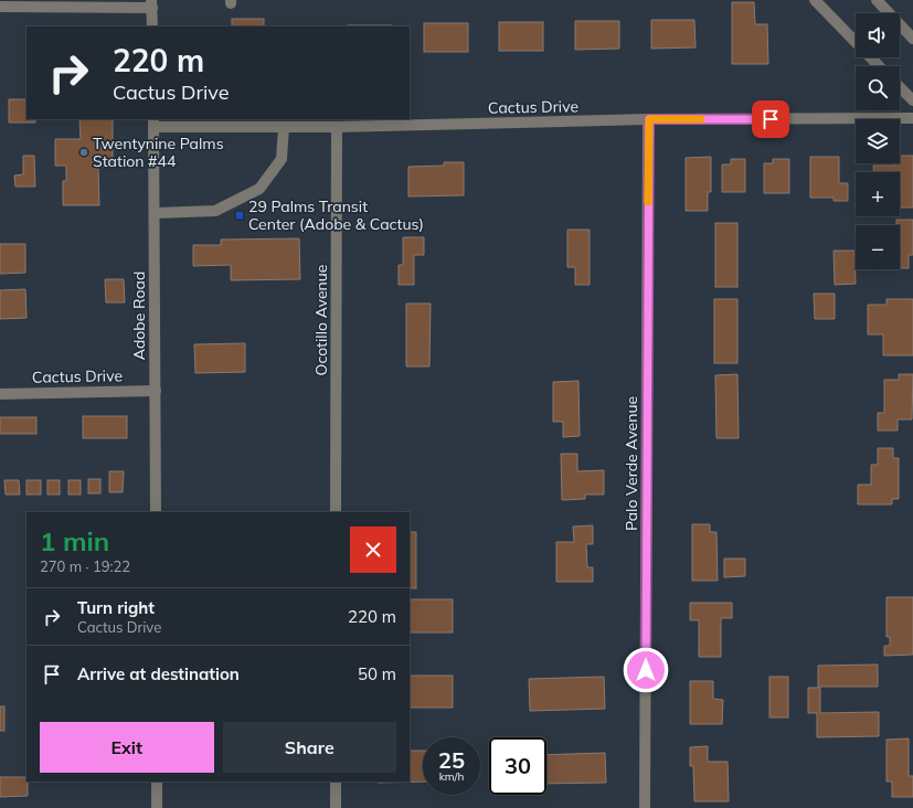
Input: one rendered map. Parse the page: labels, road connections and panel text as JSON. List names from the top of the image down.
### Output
{
  "streets": {
    "street": [
      "Cactus Drive",
      "Adobe Road",
      "Ocotillo Avenue",
      "Palo Verde Avenue"
    ]
  },
  "crossings": [
    ["Cactus Drive", "Adobe Road"],
    ["Cactus Drive", "Ocotillo Avenue"],
    ["Cactus Drive", "Palo Verde Avenue"]
  ],
  "places": {
    "other": ["Twentynine Palms Station #44"],
    "transit": ["29 Palms Transit Center (Adobe & Cactus)"]
  },
  "page": {
    "map_buttons": ["+", "−"],
    "turn": ["220 m", "Cactus Drive"],
    "heading": ["1 min", "270 m · 19:22"],
    "list": [
      {
        "name": "Turn right",
        "note": "Cactus Drive",
        "value": "220 m"
      },
      {
        "name": "Arrive at destination",
        "value": "50 m"
      }
    ],
    "buttons": ["Exit", "Share"],
    "speed": "25 km/h",
    "limit": "30"
  }
}
